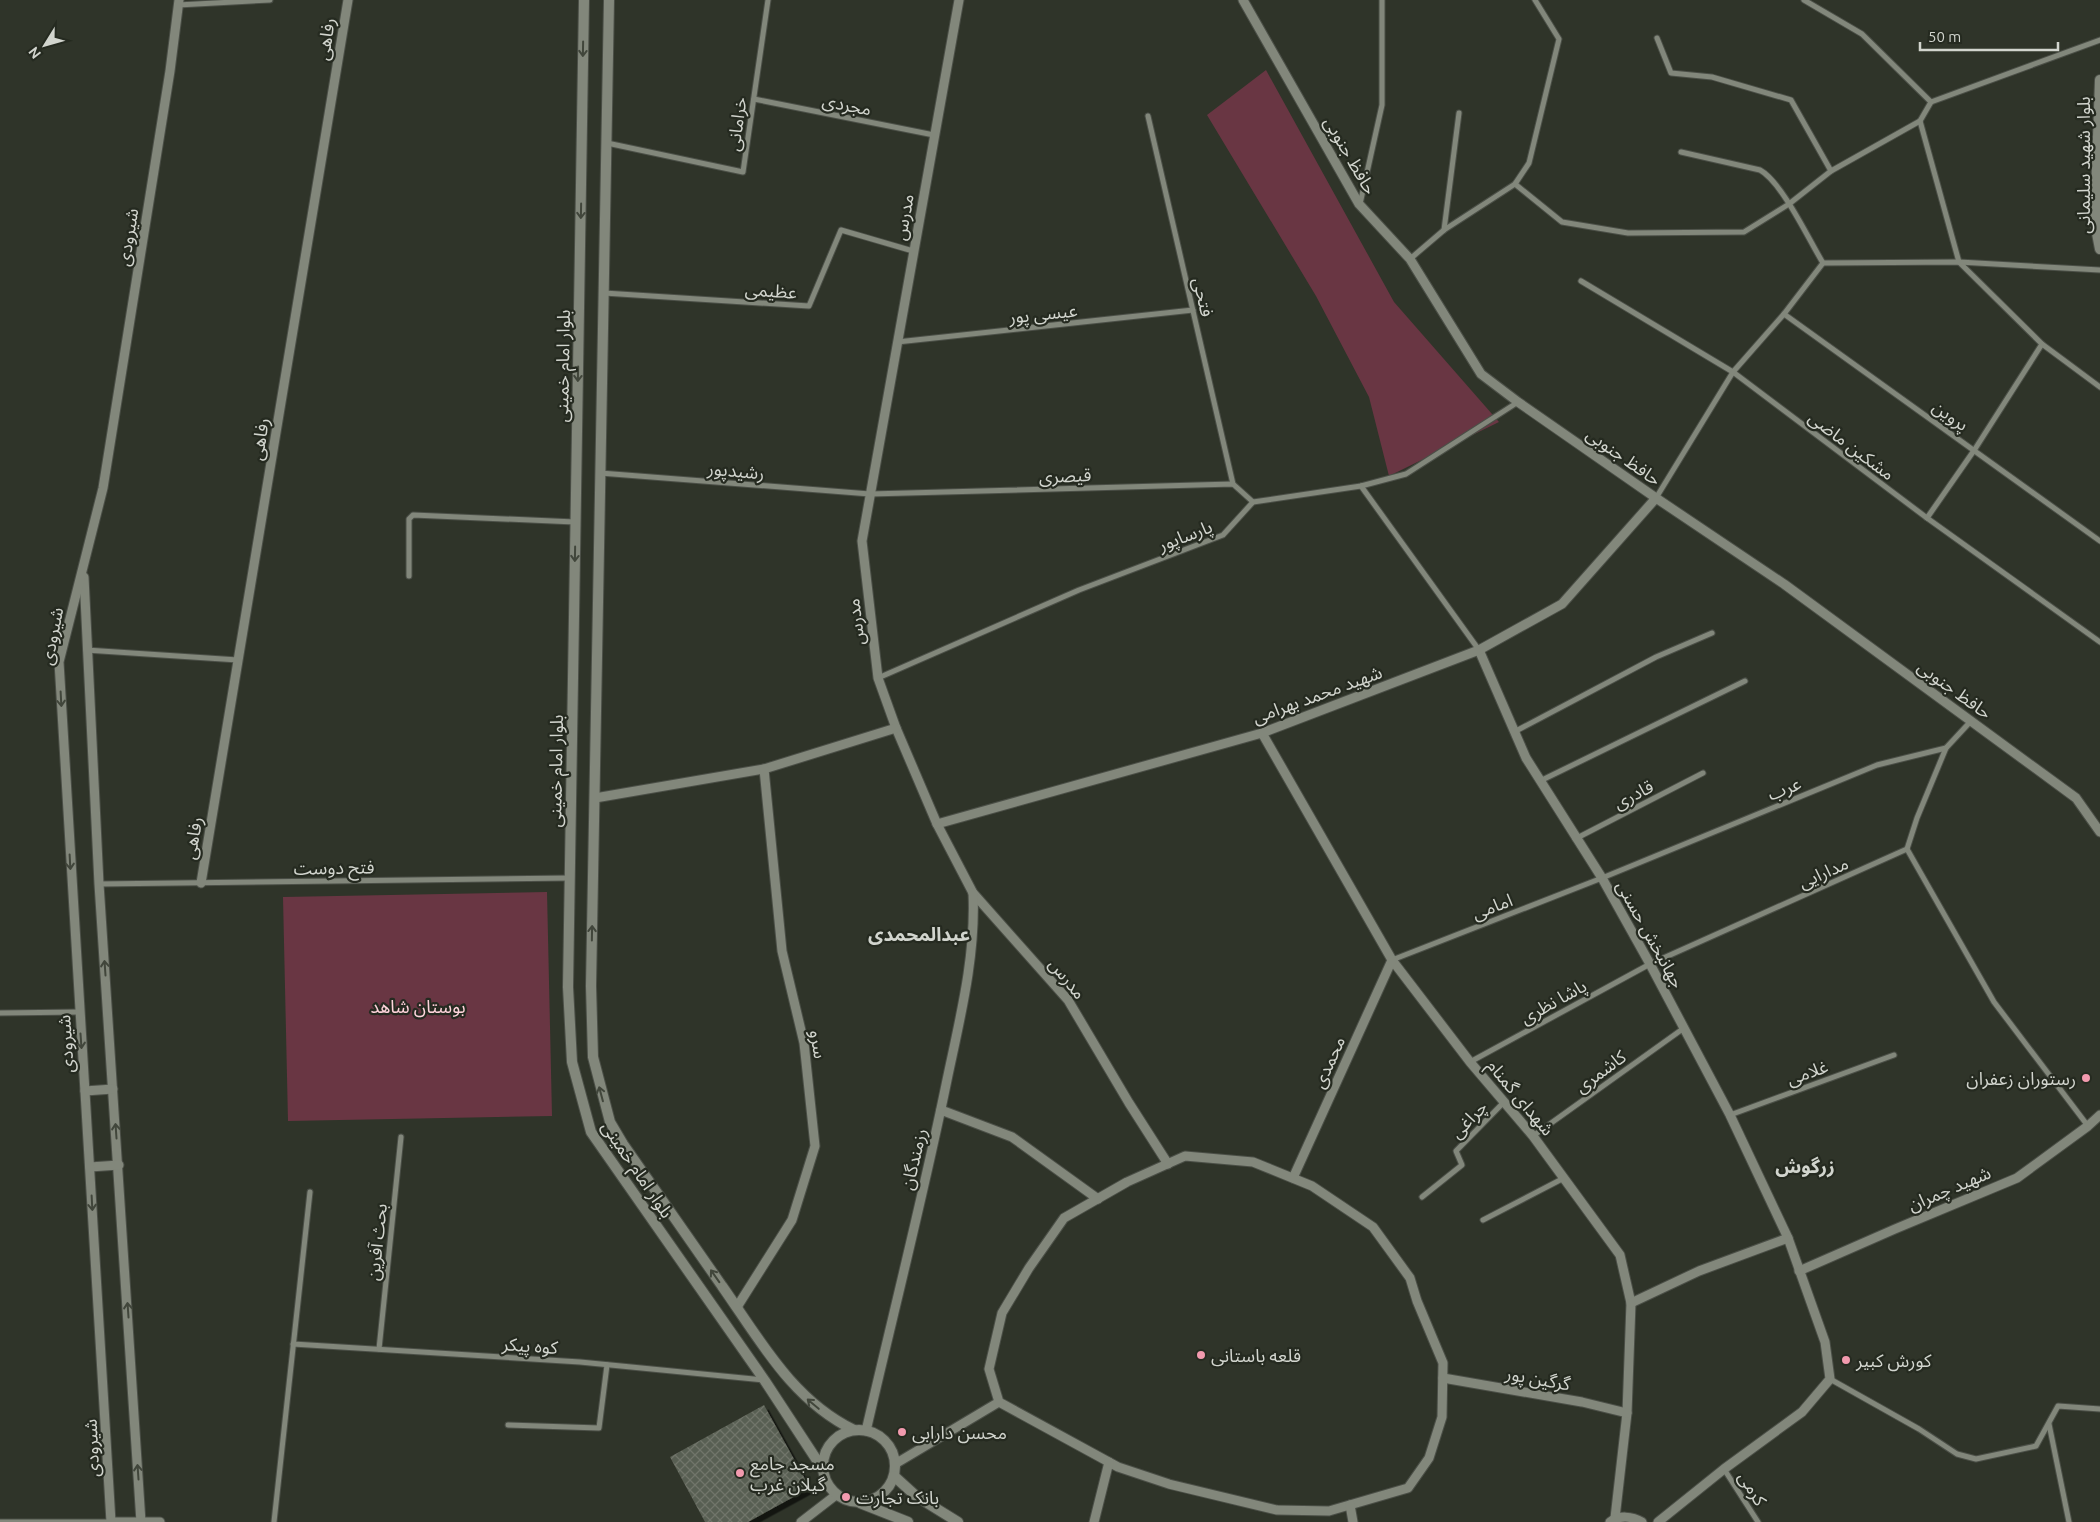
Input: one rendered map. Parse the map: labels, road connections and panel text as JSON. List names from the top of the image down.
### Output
{
  "streets": {
    "main road": ["بلوار شهید سلیمانی", "بلوار امام خمینی"],
    "street": [
      "رفاهی",
      "مجردی",
      "خرامانی",
      "حافظ جنوبی",
      "مدرس",
      "شیرودی",
      "عظیمی",
      "فتحی",
      "عیسی پور",
      "پروین",
      "مشکین ماضی",
      "رشیدپور",
      "قیصری",
      "پارساپور",
      "شهید محمد بهرامی",
      "عرب",
      "قادری",
      "فتح دوست",
      "مدارایی",
      "امامی",
      "جهانبخش حسنی",
      "پاشا نظری",
      "سرو",
      "محمدی",
      "کاشمری",
      "غلامی",
      "شهدای گمنام",
      "چراغی",
      "رزمندگان",
      "شهید چمران",
      "بحث آفرین",
      "کوه پیکر",
      "گرگین پور",
      "کرمی"
    ]
  },
  "crossings": [
    ["رفاهی", "فتح دوست"],
    ["مجردی", "خرامانی"],
    ["مجردی", "مدرس"],
    ["خرامانی", "بلوار امام خمینی"],
    ["حافظ جنوبی", "شهید محمد بهرامی"],
    ["مدرس", "عظیمی"],
    ["مدرس", "عیسی پور"],
    ["مدرس", "رشیدپور"],
    ["مدرس", "قیصری"],
    ["مدرس", "پارساپور"],
    ["مدرس", "شهید محمد بهرامی"],
    ["مدرس", "رزمندگان"],
    ["شیرودی", "فتح دوست"],
    ["عظیمی", "بلوار امام خمینی"],
    ["فتحی", "عیسی پور"],
    ["فتحی", "قیصری"],
    ["بلوار امام خمینی", "رشیدپور"],
    ["بلوار امام خمینی", "فتح دوست"],
    ["بلوار امام خمینی", "سرو"],
    ["بلوار امام خمینی", "رزمندگان"],
    ["بلوار امام خمینی", "کوه پیکر"],
    ["رشیدپور", "قیصری"],
    ["شهید محمد بهرامی", "جهانبخش حسنی"],
    ["شهید محمد بهرامی", "شهدای گمنام"],
    ["عرب", "امامی"],
    ["عرب", "جهانبخش حسنی"],
    ["قادری", "جهانبخش حسنی"],
    ["مدارایی", "جهانبخش حسنی"],
    ["مدارایی", "پاشا نظری"],
    ["امامی", "جهانبخش حسنی"],
    ["امامی", "محمدی"],
    ["امامی", "شهدای گمنام"],
    ["جهانبخش حسنی", "پاشا نظری"],
    ["جهانبخش حسنی", "کاشمری"],
    ["جهانبخش حسنی", "غلامی"],
    ["پاشا نظری", "شهدای گمنام"],
    ["محمدی", "شهدای گمنام"],
    ["کاشمری", "شهدای گمنام"],
    ["شهدای گمنام", "چراغی"],
    ["شهدای گمنام", "گرگین پور"],
    ["بحث آفرین", "کوه پیکر"]
  ],
  "districts": ["عبدالمحمدی", "زرگوش"],
  "parks": ["بوستان شاهد"],
  "places": [
    "رستوران زعفران",
    "قلعه باستانی",
    "کورش کبیر",
    "محسن دارابی",
    "مسجد جامع گیلان غرب",
    "بانک تجارت"
  ],
  "scale_bar": "50 m",
  "north": "bottom left"
}
